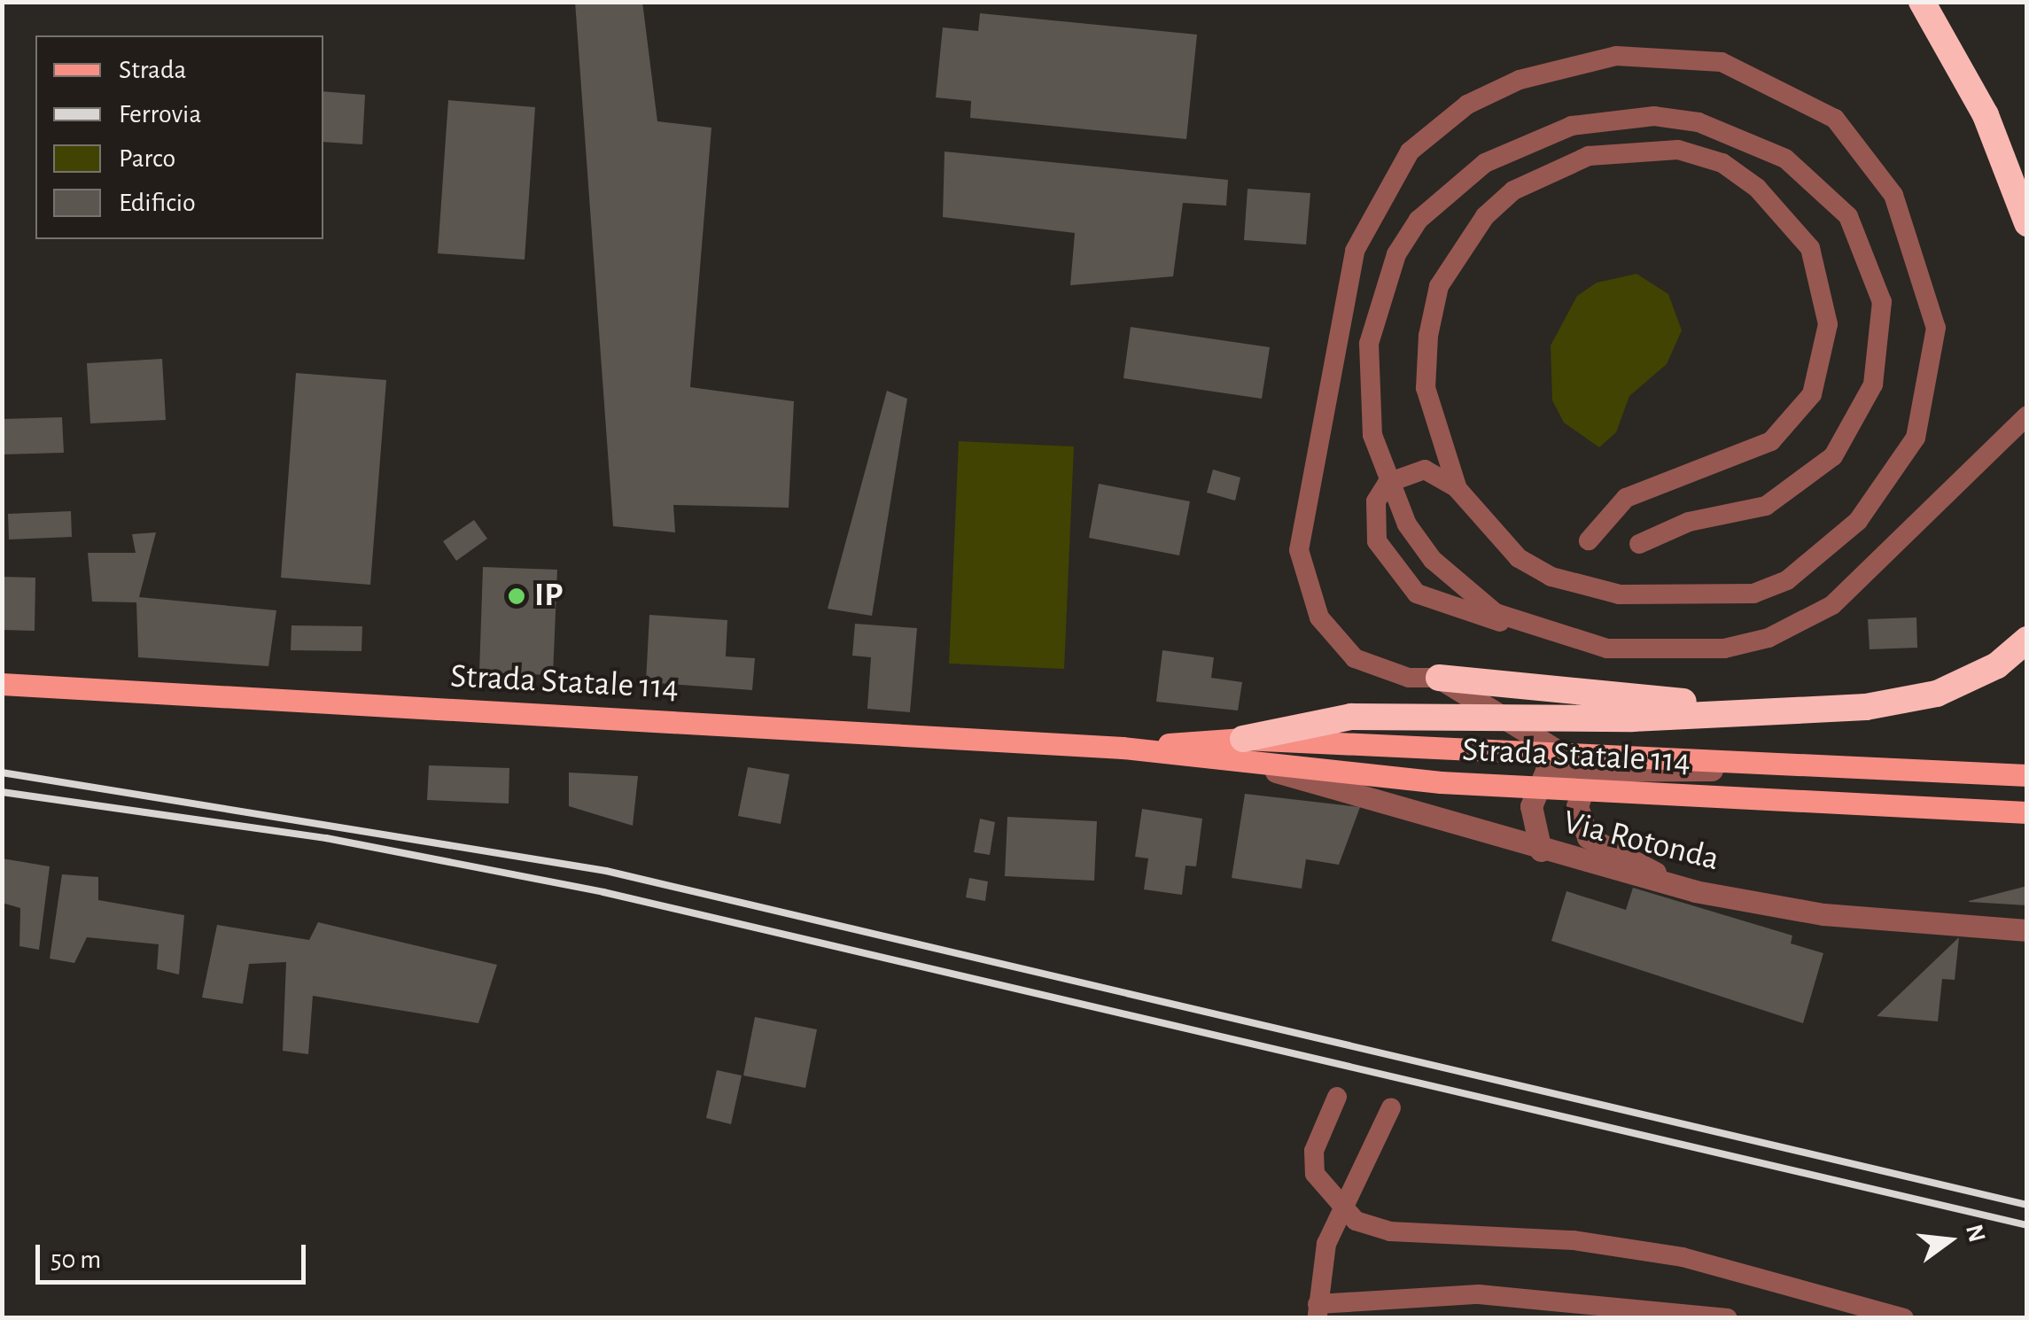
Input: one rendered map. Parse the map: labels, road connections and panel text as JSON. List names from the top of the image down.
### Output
{
  "streets": {
    "main road": ["Strada Statale 114"],
    "street": ["Via Rotonda"]
  },
  "crossings": [
    ["Strada Statale 114", "Via Rotonda"]
  ],
  "places": ["IP"],
  "legend": [
    "Strada",
    "Ferrovia",
    "Parco",
    "Edificio"
  ],
  "scale_bar": "50 m",
  "north": "right"
}
